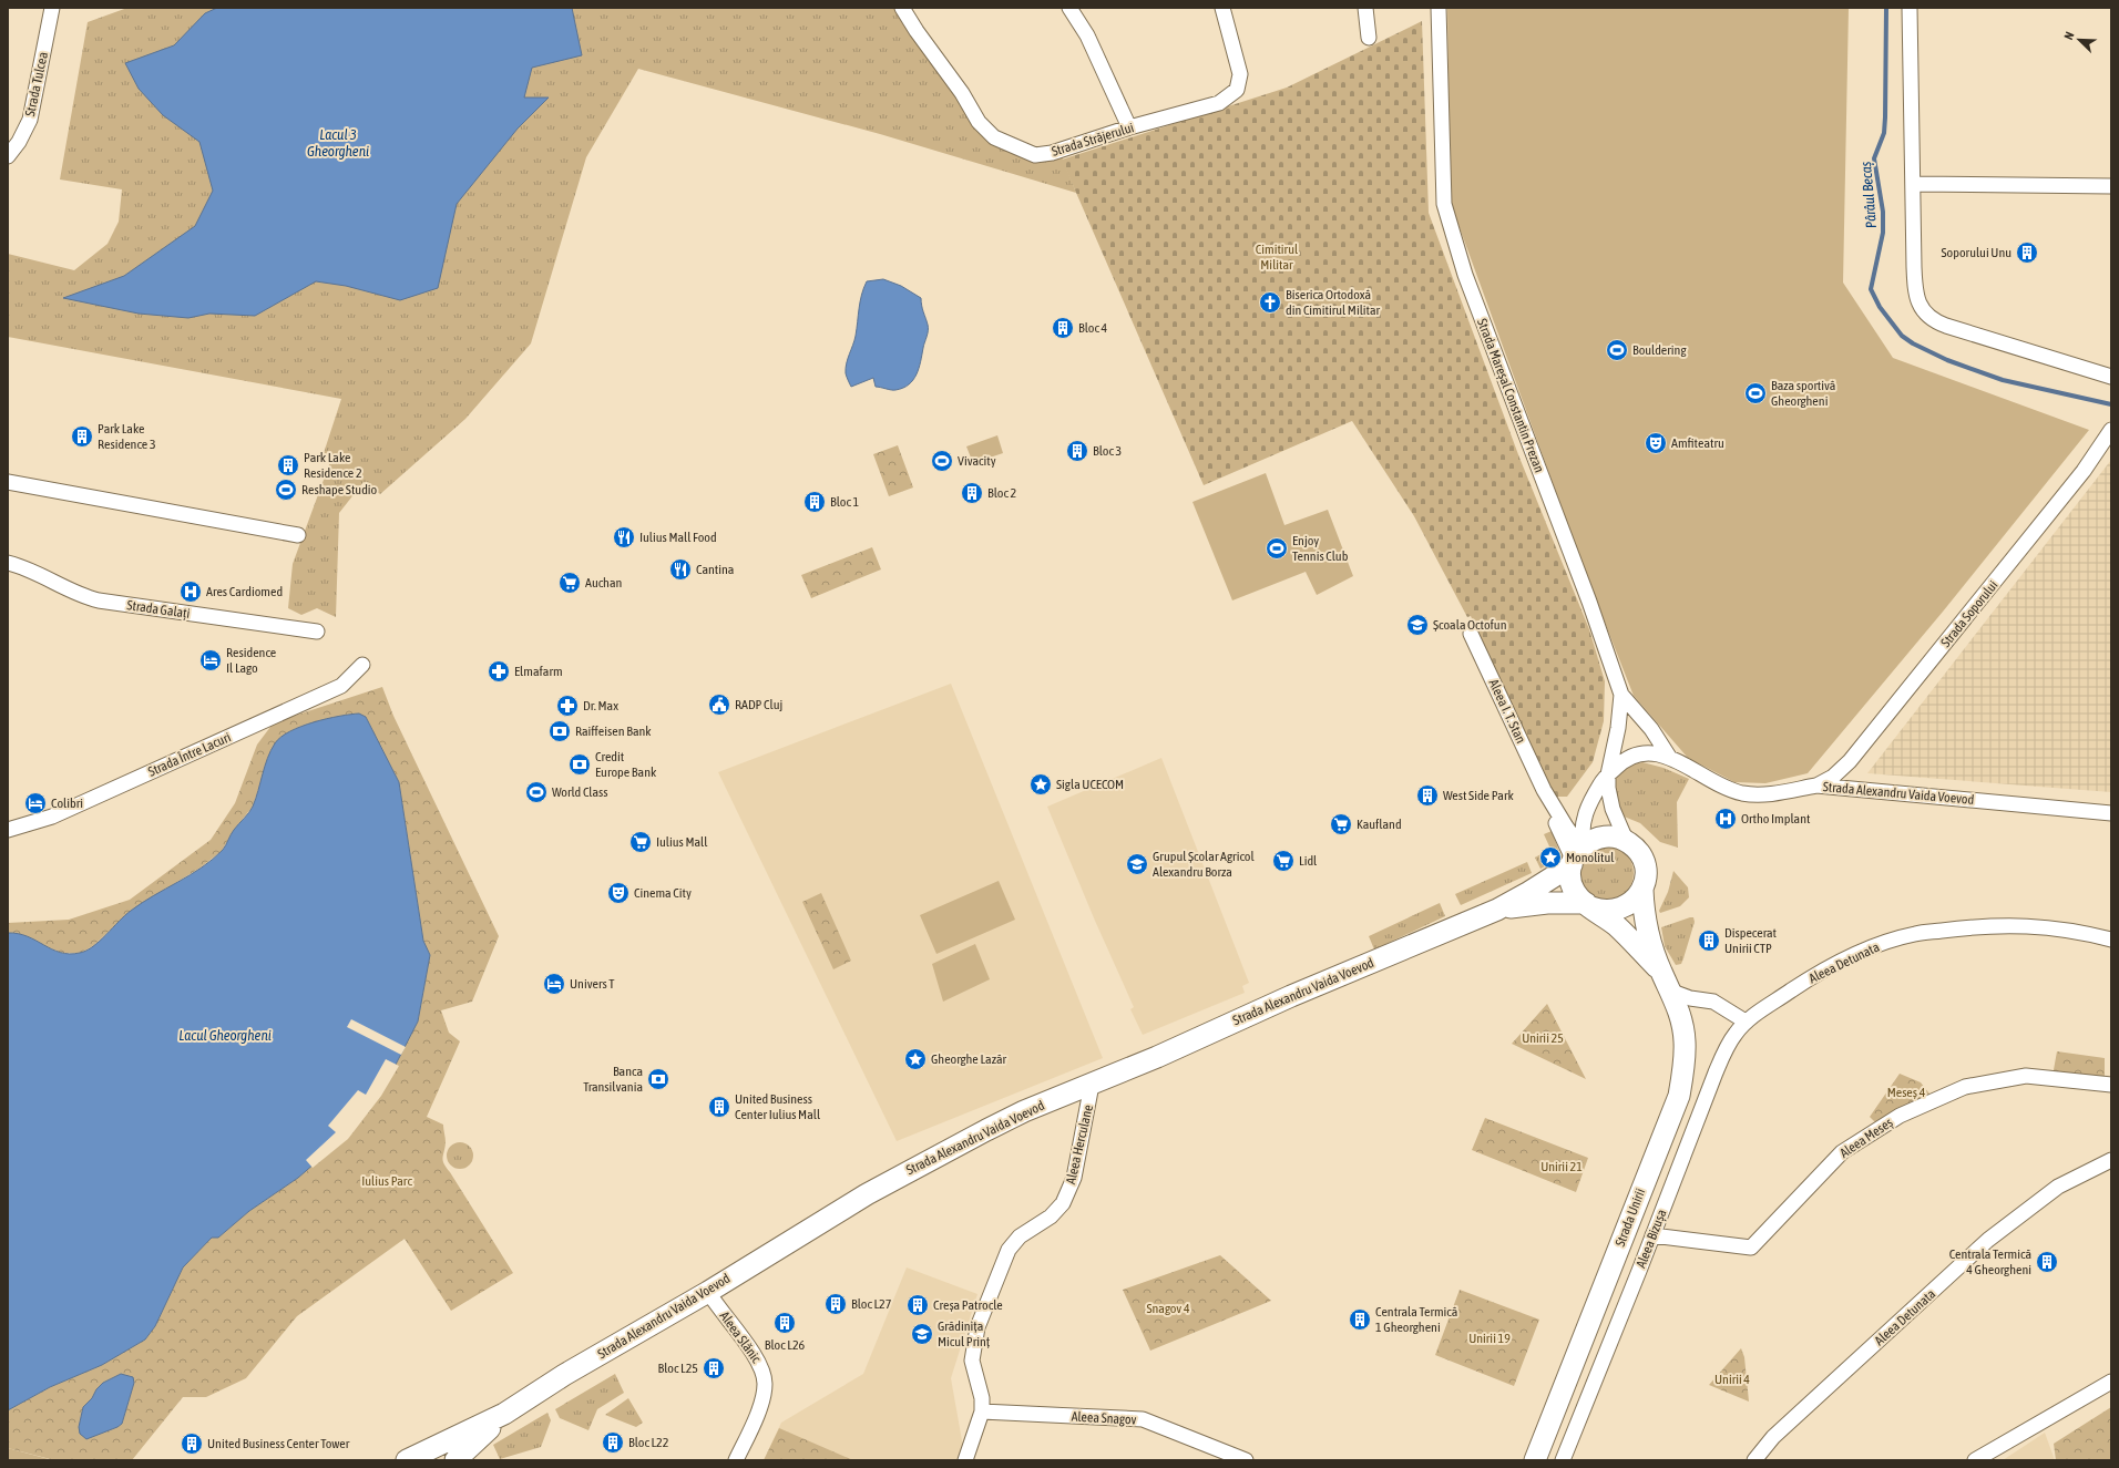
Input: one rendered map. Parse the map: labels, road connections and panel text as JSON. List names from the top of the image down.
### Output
{
  "streets": {
    "main road": ["Strada Alexandru Vaida Voevod", "Strada Unirii"],
    "street": [
      "Strada Tulcea",
      "Strada Străjerului",
      "Strada Mareșal Constantin Prezan",
      "Strada Galați",
      "Strada Soporului",
      "Aleea I. T. Stan",
      "Strada Între Lacuri",
      "Aleea Detunata",
      "Aleea Meseș",
      "Aleea Herculane",
      "Aleea Bizușa",
      "Aleea Slănic",
      "Aleea Snagov"
    ]
  },
  "crossings": [
    ["Strada Mareșal Constantin Prezan", "Aleea I. T. Stan"],
    ["Strada Mareșal Constantin Prezan", "Strada Alexandru Vaida Voevod"],
    ["Strada Mareșal Constantin Prezan", "Strada Unirii"],
    ["Strada Soporului", "Strada Alexandru Vaida Voevod"],
    ["Aleea I. T. Stan", "Strada Alexandru Vaida Voevod"],
    ["Aleea I. T. Stan", "Strada Unirii"],
    ["Strada Alexandru Vaida Voevod", "Aleea Herculane"],
    ["Strada Alexandru Vaida Voevod", "Strada Unirii"],
    ["Strada Alexandru Vaida Voevod", "Aleea Slănic"],
    ["Aleea Detunata", "Aleea Bizușa"],
    ["Aleea Meseș", "Aleea Bizușa"],
    ["Aleea Herculane", "Aleea Snagov"]
  ],
  "water": ["Lacul 3 Gheorgheni", "Pârâul Becaș", "Lacul Gheorgheni"],
  "parks": [
    "Cimitirul Militar",
    "Unirii 25",
    "Meseș 4",
    "Unirii 21",
    "Iulius Parc",
    "Snagov 4",
    "Unirii 19",
    "Unirii 4"
  ],
  "places": {
    "building": [
      "Soporului Unu",
      "Bloc 4",
      "Park Lake Residence 3",
      "Bloc 3",
      "Park Lake Residence 2",
      "Bloc 2",
      "Bloc 1",
      "West Side Park",
      "Dispecerat Unirii CTP",
      "United Business Center Iulius Mall",
      "Centrala Termică 4 Gheorgheni",
      "Bloc L27",
      "Creșa Patrocle",
      "Centrala Termică 1 Gheorgheni",
      "Bloc L26",
      "Bloc L25",
      "Bloc L22",
      "United Business Center Tower"
    ],
    "church": ["Biserica Ortodoxă din Cimitirul Militar"],
    "sports": [
      "Bouldering",
      "Baza sportivă Gheorgheni",
      "Vivacity",
      "Reshape Studio",
      "Enjoy Tennis Club",
      "World Class"
    ],
    "theatre": ["Amfiteatru", "Cinema City"],
    "restaurant": ["Iulius Mall Food", "Cantina"],
    "supermarket": [
      "Auchan",
      "Kaufland",
      "Iulius Mall",
      "Lidl"
    ],
    "hospital": ["Ares Cardiomed", "Ortho Implant"],
    "school or university": ["Școala Octofun", "Grupul Școlar Agricol Alexandru Borza", "Grădinița Micul Prinț"],
    "hotel": ["Residence Il Lago", "Colibri", "Univers T"],
    "pharmacy": ["Elmafarm", "Dr. Max"],
    "public building": ["RADP Cluj"],
    "bank": ["Raiffeisen Bank", "Credit Europe Bank", "Banca Transilvania"],
    "place": ["Sigla UCECOM", "Monolitul", "Gheorghe Lazăr"]
  },
  "north": "top left"
}
